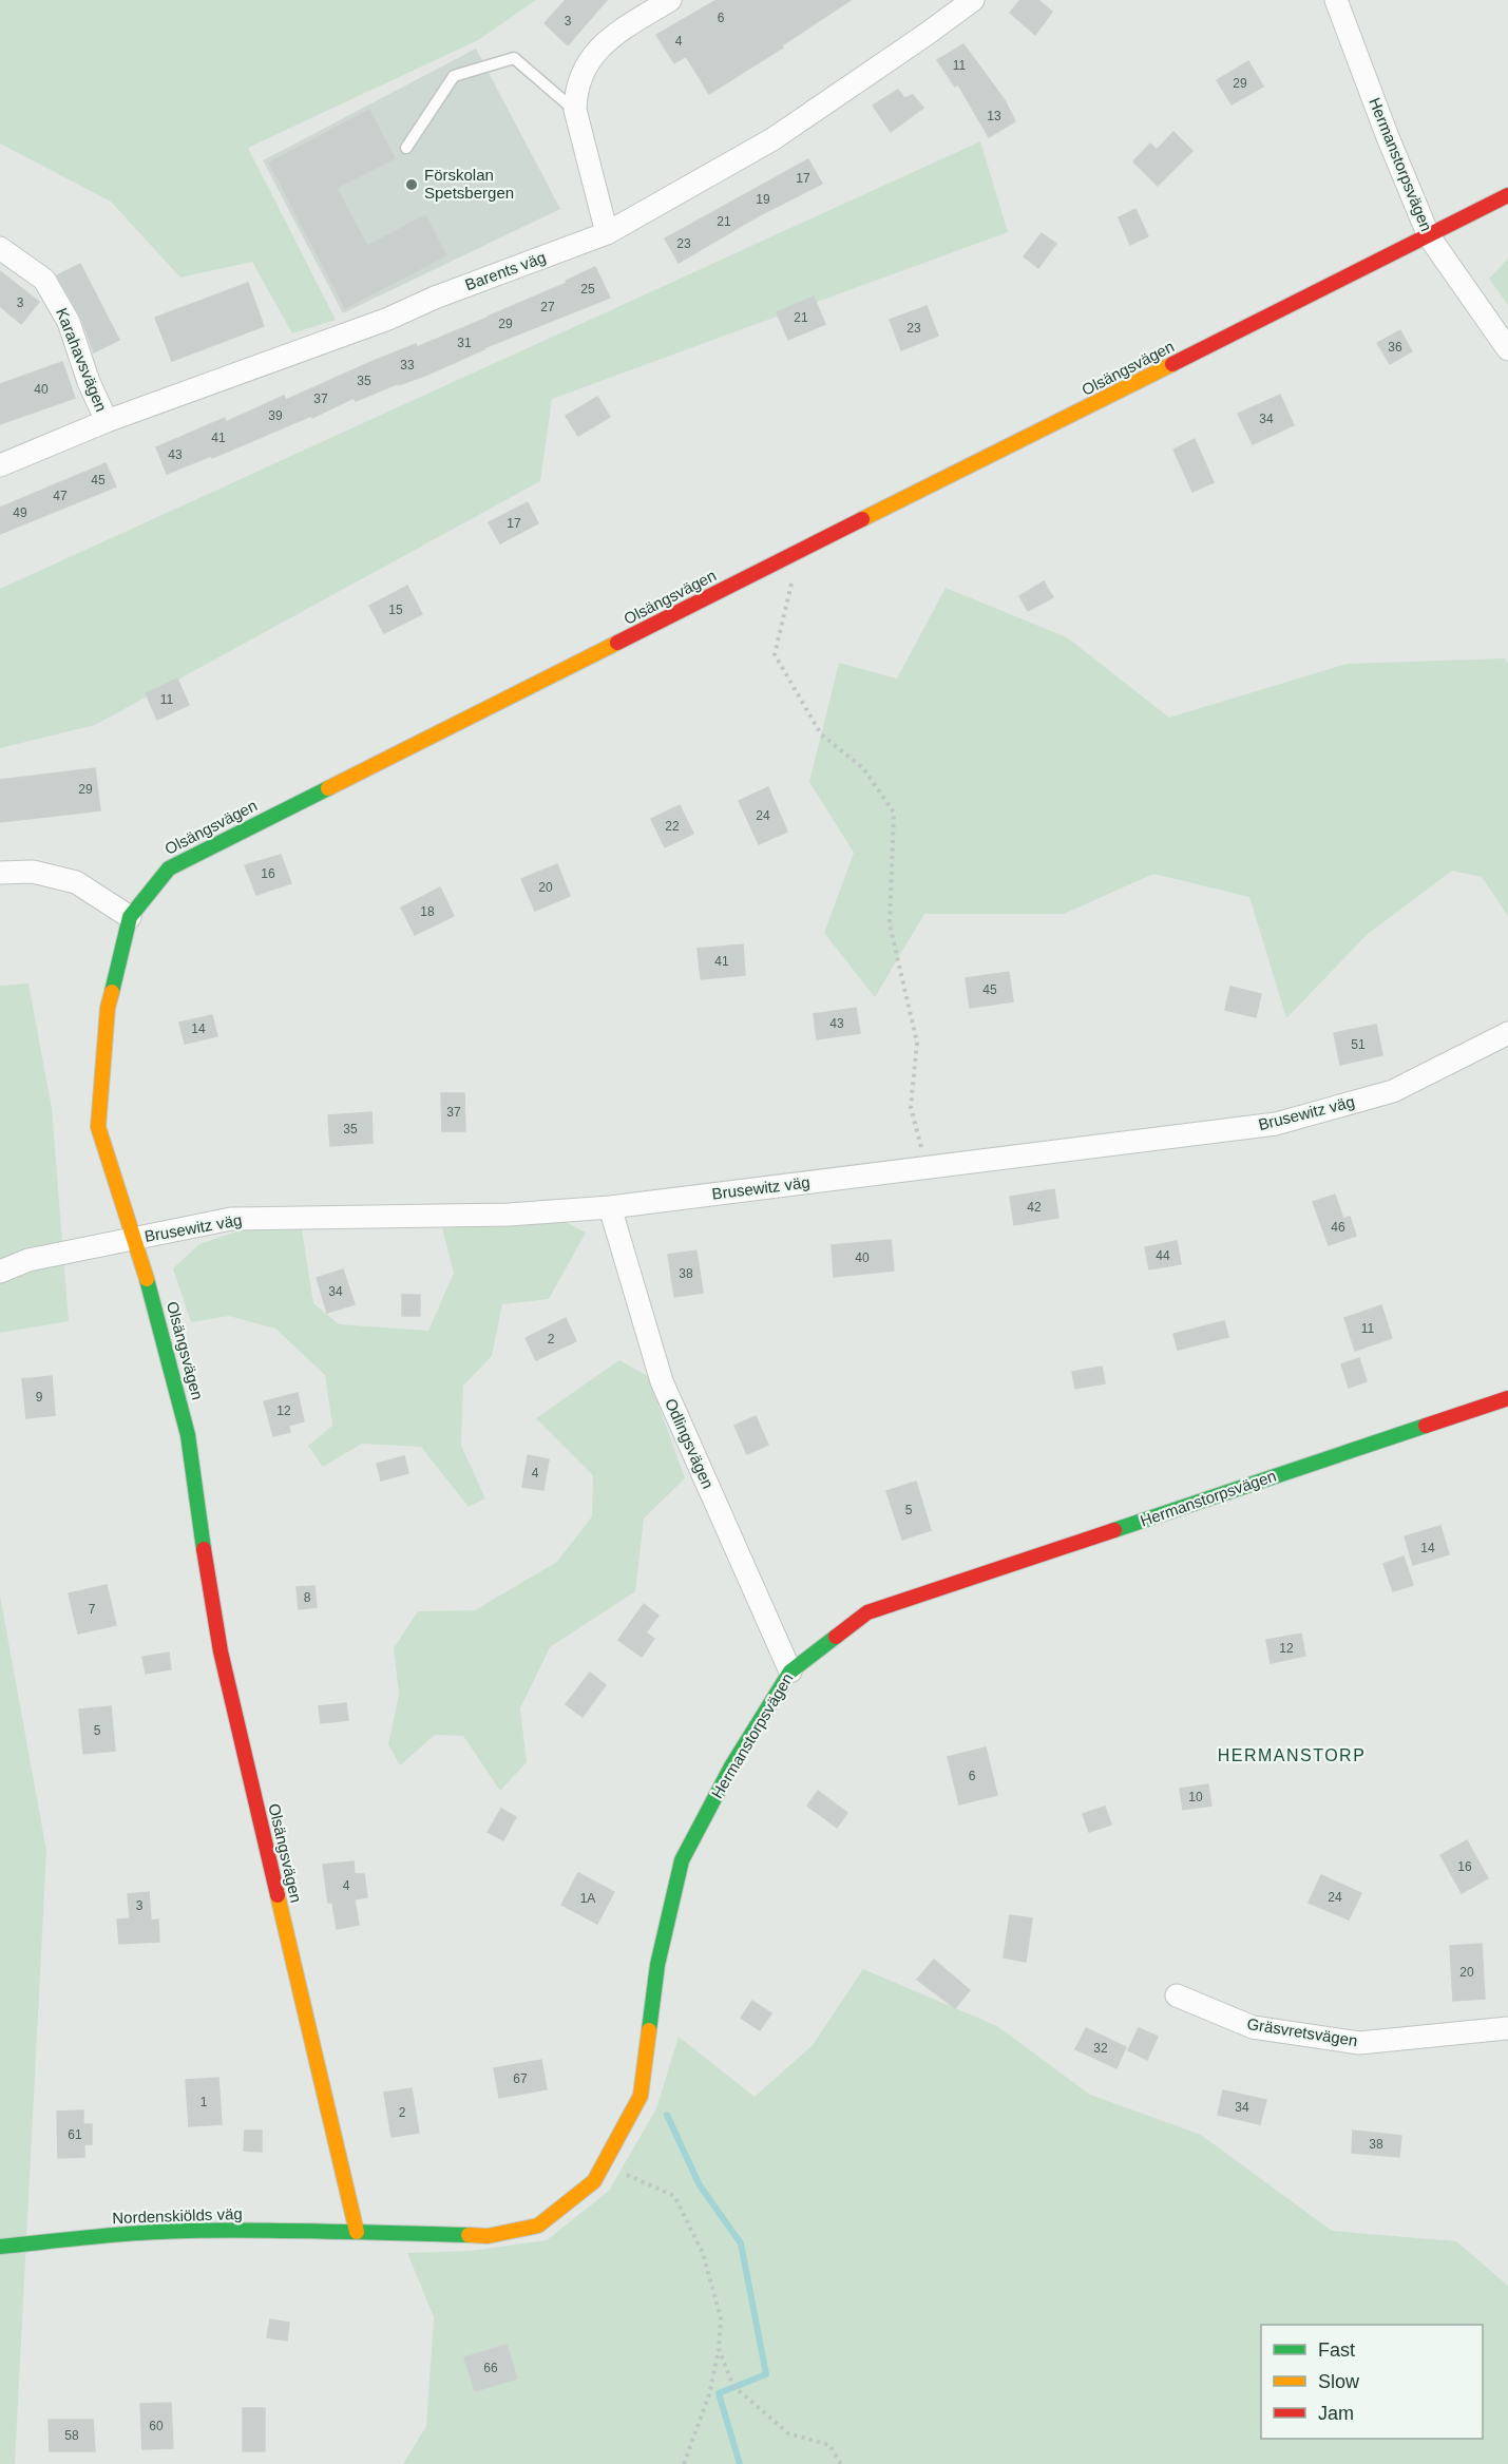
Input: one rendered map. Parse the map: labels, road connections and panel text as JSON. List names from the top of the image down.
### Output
{
  "streets": {
    "street": [
      "Hermanstorpsvägen",
      "Barents väg",
      "Karahavsvägen",
      "Olsängsvägen",
      "Brusewitz väg",
      "Odlingsvägen",
      "Gräsvretsvägen",
      "Nordenskiölds väg"
    ]
  },
  "crossings": [
    ["Hermanstorpsvägen", "Olsängsvägen"],
    ["Hermanstorpsvägen", "Odlingsvägen"],
    ["Hermanstorpsvägen", "Nordenskiölds väg"],
    ["Barents väg", "Karahavsvägen"],
    ["Olsängsvägen", "Brusewitz väg"],
    ["Olsängsvägen", "Nordenskiölds väg"],
    ["Brusewitz väg", "Odlingsvägen"]
  ],
  "districts": ["HERMANSTORP"],
  "places": ["Förskolan Spetsbergen"],
  "house_numbers": [
    "6",
    "3",
    "4",
    "11",
    "29",
    "13",
    "17",
    "19",
    "21",
    "23",
    "25",
    "3",
    "27",
    "21",
    "29",
    "23",
    "31",
    "36",
    "33",
    "35",
    "40",
    "37",
    "39",
    "34",
    "41",
    "43",
    "45",
    "47",
    "49",
    "17",
    "15",
    "11",
    "29",
    "24",
    "22",
    "16",
    "20",
    "18",
    "41",
    "45",
    "43",
    "14",
    "51",
    "37",
    "35",
    "42",
    "46",
    "44",
    "40",
    "38",
    "34",
    "11",
    "2",
    "9",
    "12",
    "4",
    "5",
    "14",
    "8",
    "7",
    "12",
    "5",
    "6",
    "10",
    "16",
    "4",
    "24",
    "1A",
    "3",
    "20",
    "32",
    "67",
    "1",
    "34",
    "2",
    "61",
    "38",
    "66",
    "60",
    "58"
  ],
  "legend": ["Fast", "Slow", "Jam"]
}
